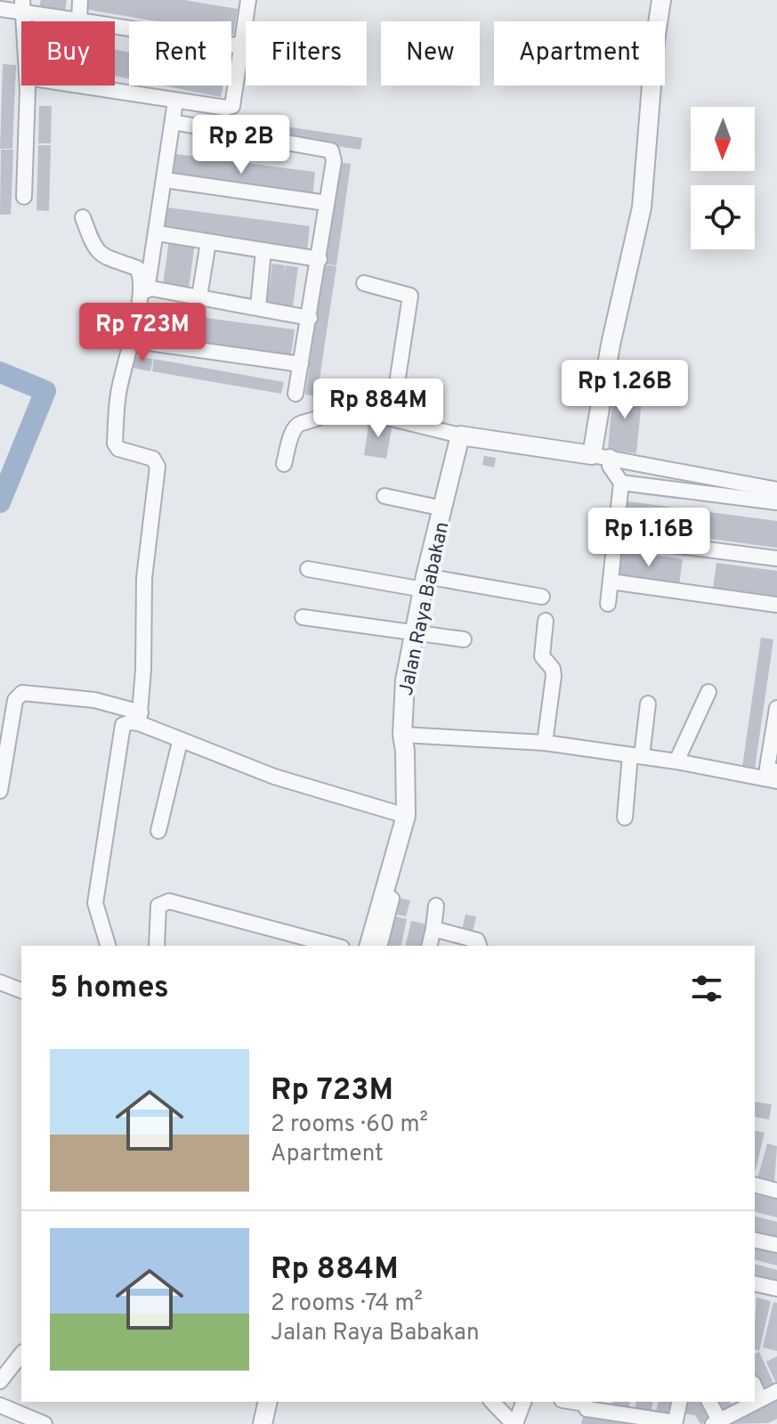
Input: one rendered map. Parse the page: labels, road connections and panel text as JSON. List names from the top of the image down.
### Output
{
  "streets": {
    "street": ["Jalan Raya Babakan"]
  },
  "north": "bottom",
  "page": {
    "chip": [
      "Buy",
      "Rent",
      "Filters",
      "New",
      "Apartment"
    ],
    "price": [
      "Rp 2B",
      "Rp 723M",
      "Rp 1.26B",
      "Rp 884M",
      "Rp 1.16B"
    ],
    "heading": "5 homes",
    "list": [
      {
        "name": "Rp 723M",
        "note": "2 rooms · 60 m² · Apartment"
      },
      {
        "name": "Rp 884M",
        "note": "2 rooms · 74 m² · Jalan Raya Babakan"
      }
    ]
  }
}
